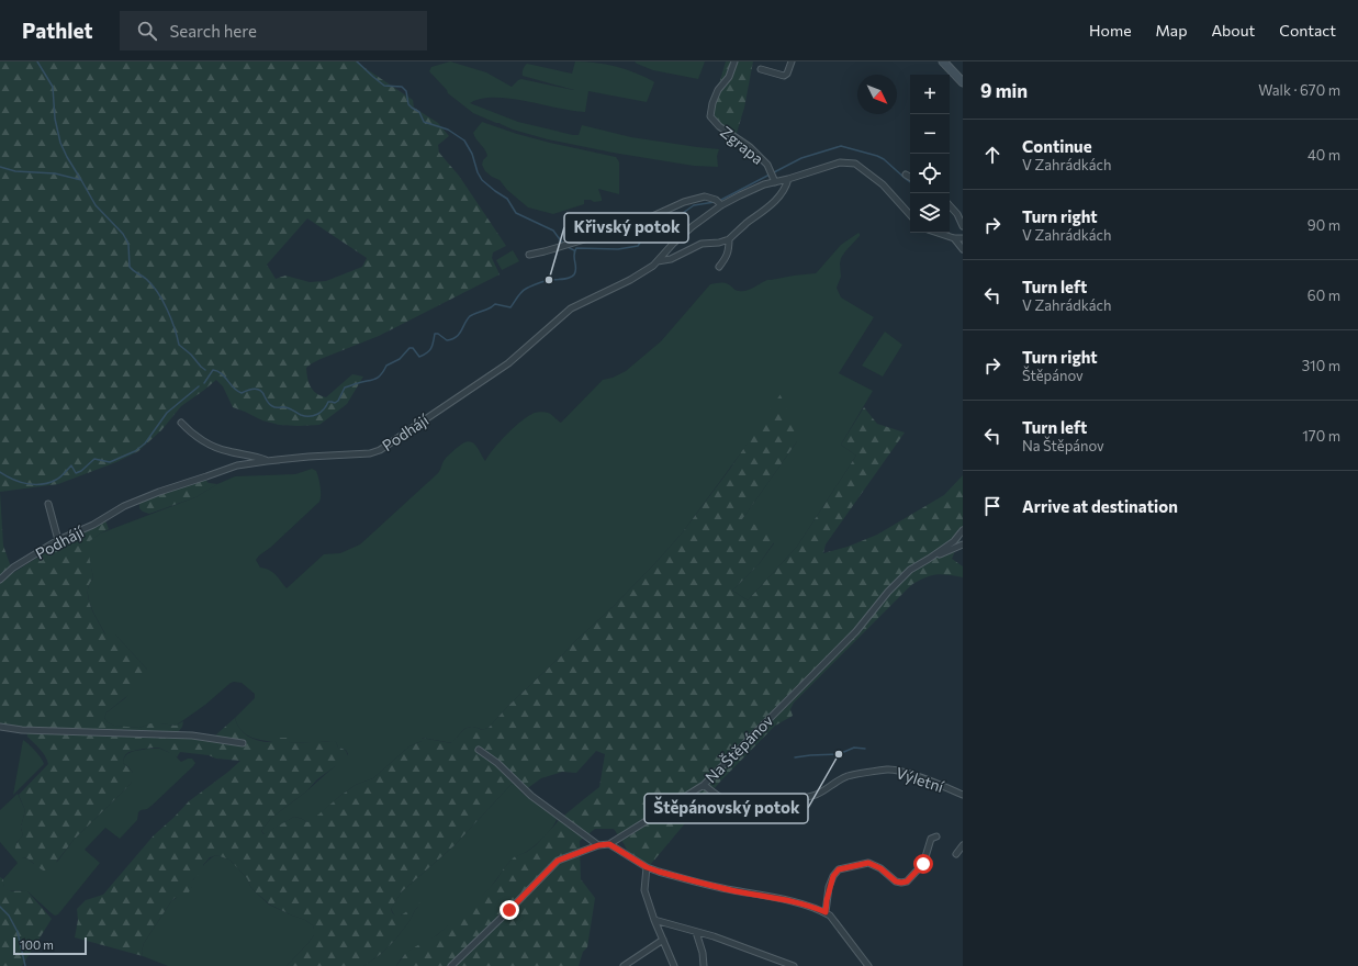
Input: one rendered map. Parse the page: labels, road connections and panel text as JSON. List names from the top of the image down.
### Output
{
  "streets": {
    "street": [
      "Zgrapa",
      "Podhájí",
      "Na Štěpánov",
      "Výletní"
    ]
  },
  "crossings": [
    ["Zgrapa", "Podhájí"],
    ["Na Štěpánov", "Výletní"]
  ],
  "places": ["Křivský potok", "Štěpánovský potok"],
  "scale_bar": "100 m",
  "north": "bottom right",
  "page": {
    "header": "Pathlet",
    "search": "Search here",
    "nav": [
      "Home",
      "Map",
      "About",
      "Contact"
    ],
    "heading": ["9 min", "Walk · 670 m"],
    "map_buttons": ["+", "−"],
    "list": [
      ["Continue", "V Zahrádkách", "40 m"],
      ["Turn right", "V Zahrádkách", "90 m"],
      ["Turn left", "V Zahrádkách", "60 m"],
      ["Turn right", "Štěpánov", "310 m"],
      ["Turn left", "Na Štěpánov", "170 m"],
      "Arrive at destination"
    ],
    "scale": "100 m"
  }
}
